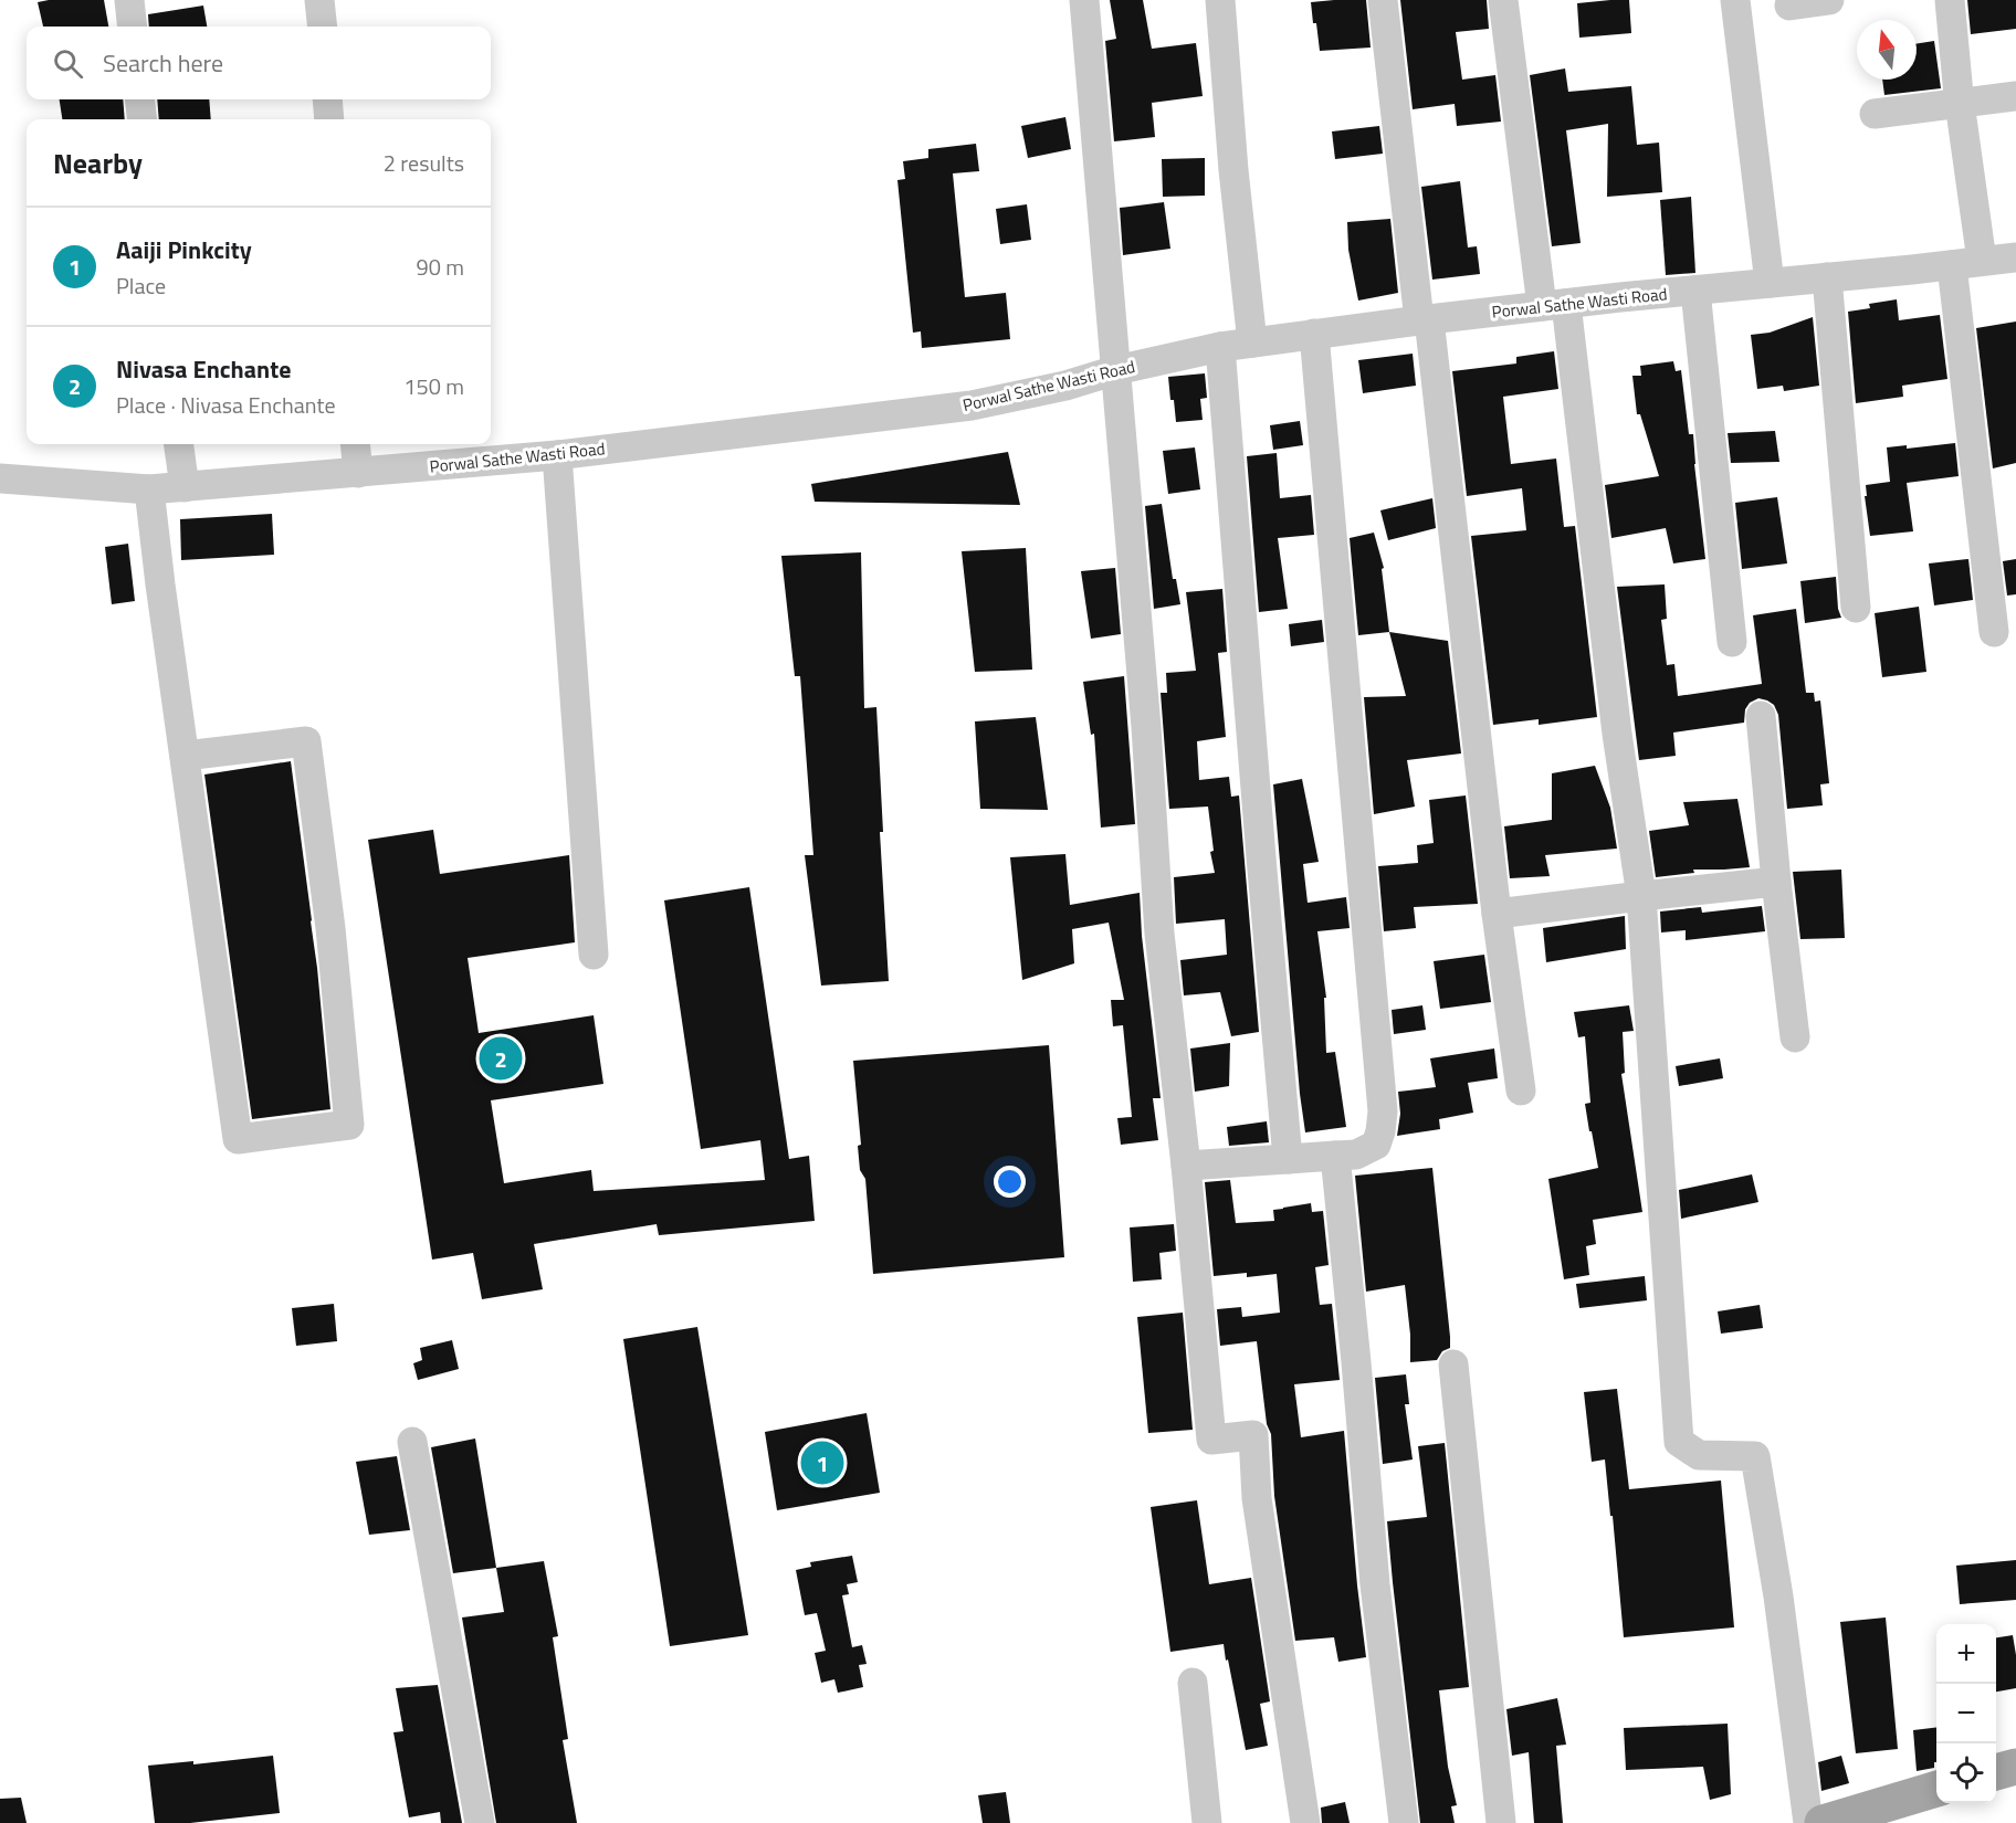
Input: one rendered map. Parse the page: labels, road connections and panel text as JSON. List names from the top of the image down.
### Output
{
  "streets": {
    "street": ["Porwal Sathe Wasti Road"]
  },
  "north": "top",
  "page": {
    "search": "Search here",
    "heading": ["Nearby", "2 results"],
    "list": [
      {
        "mark": "1",
        "name": "Aaiji Pinkcity",
        "note": "Place",
        "value": "90 m"
      },
      {
        "mark": "2",
        "name": "Nivasa Enchante",
        "note": "Place · Nivasa Enchante",
        "value": "150 m"
      }
    ],
    "pins": ["2", "1"],
    "map_buttons": ["+", "−"]
  }
}
